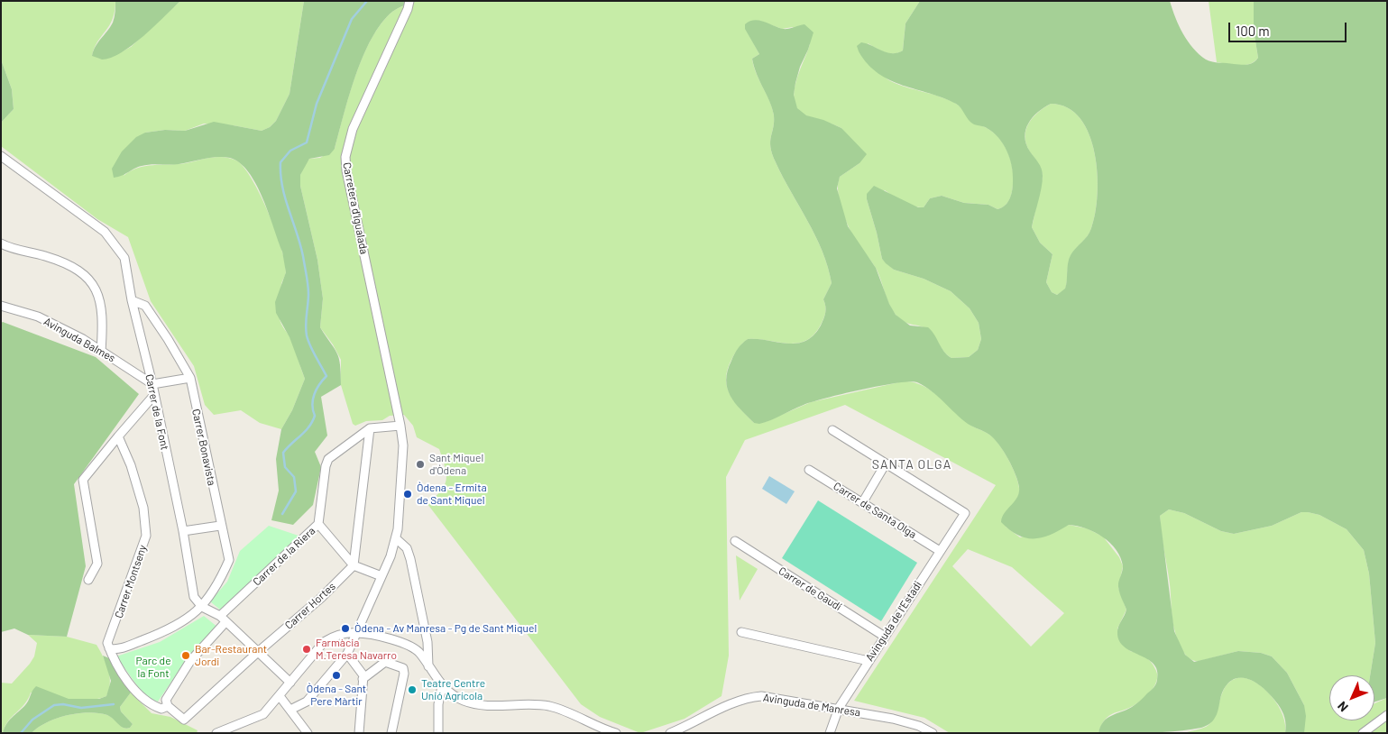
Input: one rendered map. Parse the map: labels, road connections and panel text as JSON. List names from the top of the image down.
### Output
{
  "streets": {
    "street": [
      "Carretera d'Igualada",
      "Avinguda Balmes",
      "Carrer de la Font",
      "Carrer Bonavista",
      "Carrer de Santa Olga",
      "Carrer de la Riera",
      "Carrer Montseny",
      "Carrer de Gaudí",
      "Carrer Hortes",
      "Avinguda de l'Estadi",
      "Avinguda de Manresa"
    ]
  },
  "crossings": [
    ["Avinguda Balmes", "Carrer de la Font"],
    ["Carrer de la Font", "Carrer Bonavista"],
    ["Carrer Bonavista", "Carrer Montseny"],
    ["Carrer de Santa Olga", "Avinguda de l'Estadi"],
    ["Carrer de la Riera", "Carrer Hortes"],
    ["Carrer de Gaudí", "Avinguda de l'Estadi"],
    ["Avinguda de l'Estadi", "Avinguda de Manresa"]
  ],
  "districts": ["SANTA OLGA"],
  "parks": ["Parc de la Font"],
  "places": [
    "Sant Miquel d'Òdena",
    "Òdena - Ermita de Sant Miquel",
    "Òdena - Av Manresa - Pg de Sant Miquel",
    "Farmàcia M.Teresa Navarro",
    "Bar-Restaurant Jordi",
    "Òdena - Sant Pere Màrtir",
    "Teatre Centre Unió Agrícola"
  ],
  "scale_bar": "100 m",
  "north": "bottom left"
}
